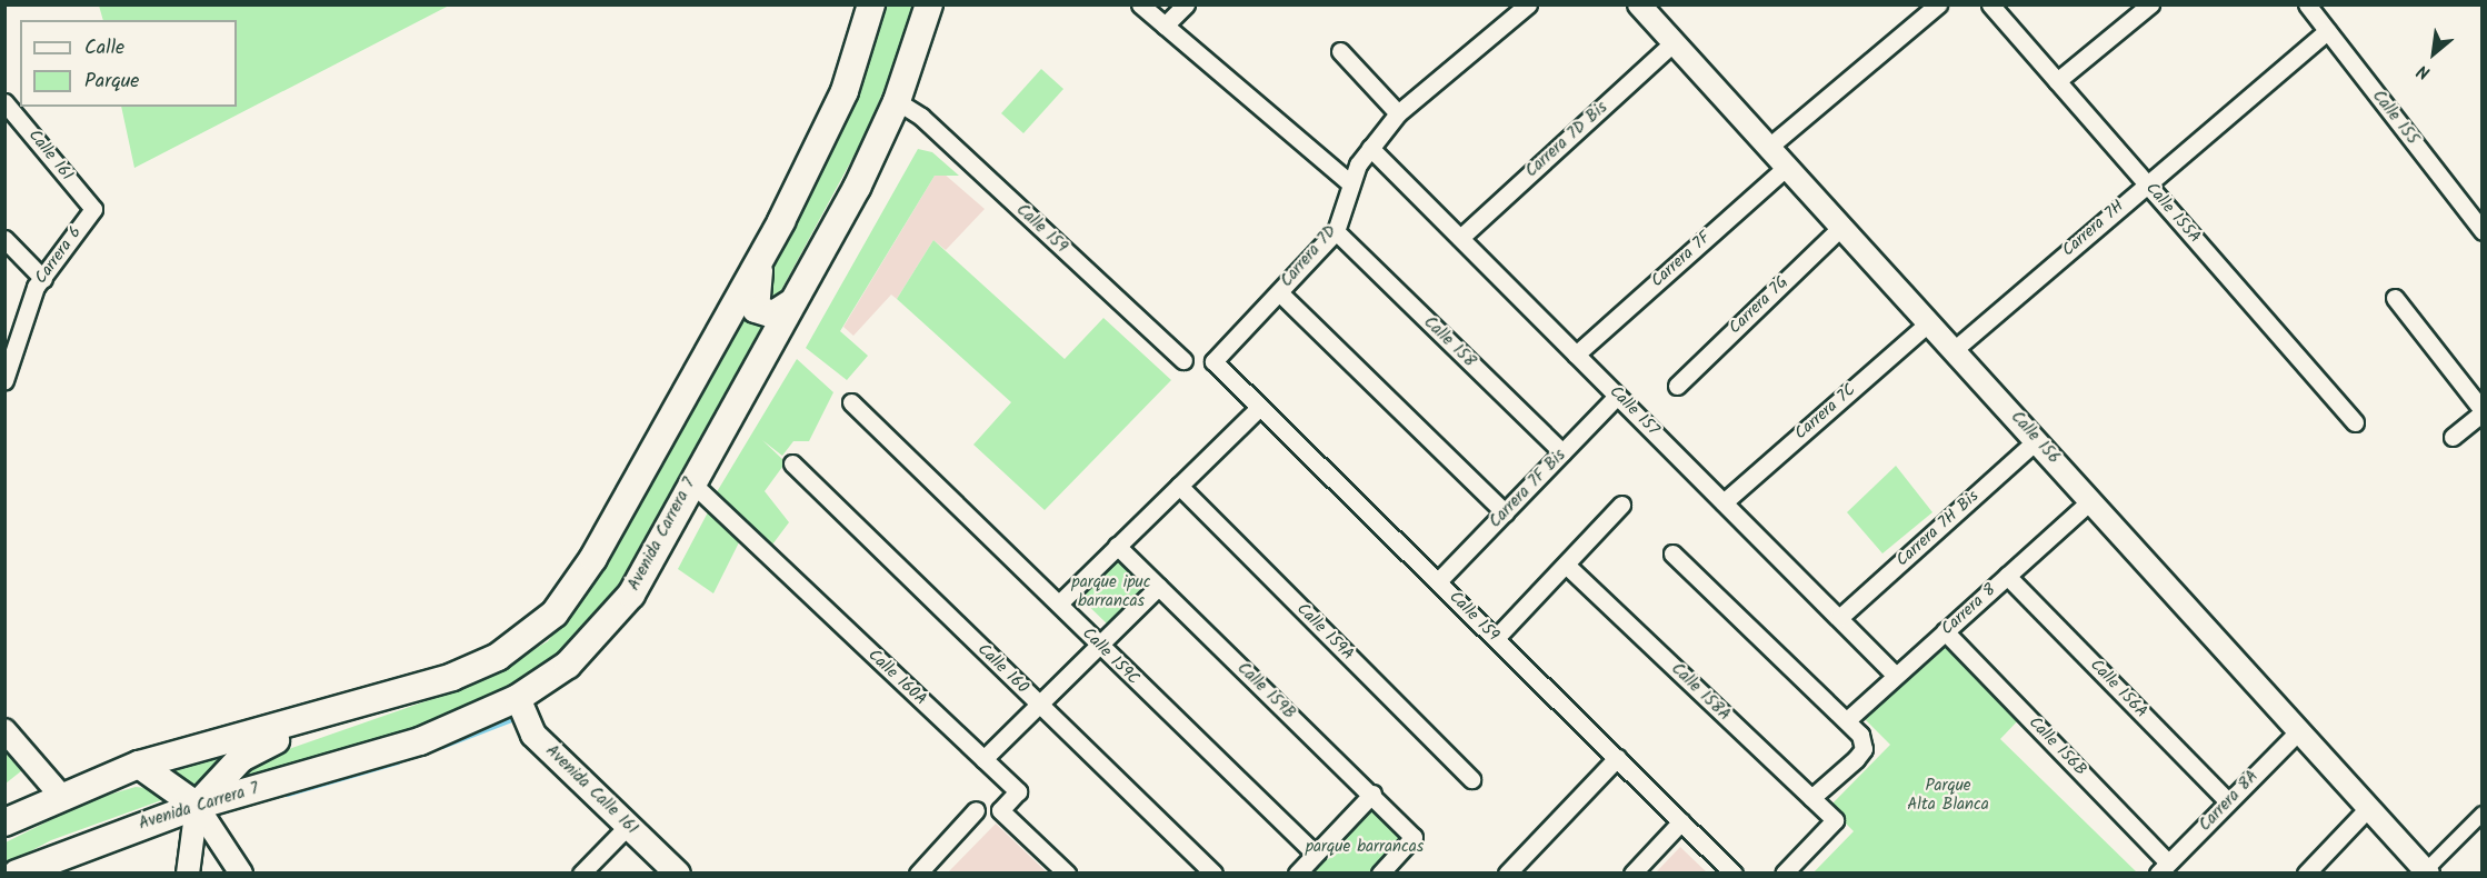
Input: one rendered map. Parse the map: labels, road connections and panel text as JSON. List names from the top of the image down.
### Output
{
  "streets": {
    "main road": ["Avenida Carrera 7", "Avenida Calle 161"],
    "street": [
      "Calle 155",
      "Carrera 7D Bis",
      "Calle 161",
      "Calle 155A",
      "Calle 159",
      "Carrera 7H",
      "Carrera 6",
      "Carrera 7D",
      "Carrera 7F",
      "Carrera 7G",
      "Calle 158",
      "Calle 157",
      "Carrera 7C",
      "Calle 156",
      "Carrera 7F Bis",
      "Carrera 7H Bis",
      "Carrera 8",
      "Calle 159A",
      "Calle 159C",
      "Calle 160",
      "Calle 160A",
      "Calle 156A",
      "Calle 159B",
      "Calle 158A",
      "Calle 156B",
      "Carrera 8A"
    ]
  },
  "crossings": [
    ["Calle 155", "Carrera 7H"],
    ["Carrera 7D Bis", "Calle 157"],
    ["Carrera 7D Bis", "Calle 156"],
    ["Calle 161", "Carrera 6"],
    ["Calle 155A", "Carrera 7H"],
    ["Calle 159", "Carrera 7D"],
    ["Calle 159", "Carrera 7F Bis"],
    ["Calle 159", "Avenida Carrera 7"],
    ["Carrera 7H", "Calle 156"],
    ["Carrera 7D", "Calle 158"],
    ["Carrera 7D", "Calle 157"],
    ["Carrera 7F", "Calle 157"],
    ["Carrera 7F", "Calle 156"],
    ["Carrera 7G", "Calle 156"],
    ["Calle 158", "Carrera 7F Bis"],
    ["Calle 157", "Carrera 7C"],
    ["Calle 157", "Carrera 7F Bis"],
    ["Calle 157", "Carrera 7H Bis"],
    ["Calle 157", "Carrera 8"],
    ["Carrera 7C", "Calle 156"],
    ["Calle 156", "Carrera 7H Bis"],
    ["Calle 156", "Carrera 8"],
    ["Calle 156", "Carrera 8A"],
    ["Avenida Carrera 7", "Calle 160A"],
    ["Avenida Carrera 7", "Avenida Calle 161"],
    ["Carrera 8", "Calle 156A"],
    ["Carrera 8", "Calle 156B"],
    ["Calle 156A", "Carrera 8A"],
    ["Calle 156B", "Carrera 8A"]
  ],
  "parks": ["parque ipuc barrancas", "Parque Alta Blanca", "parque barrancas"],
  "legend": ["Calle", "Parque"],
  "north": "bottom left"
}
